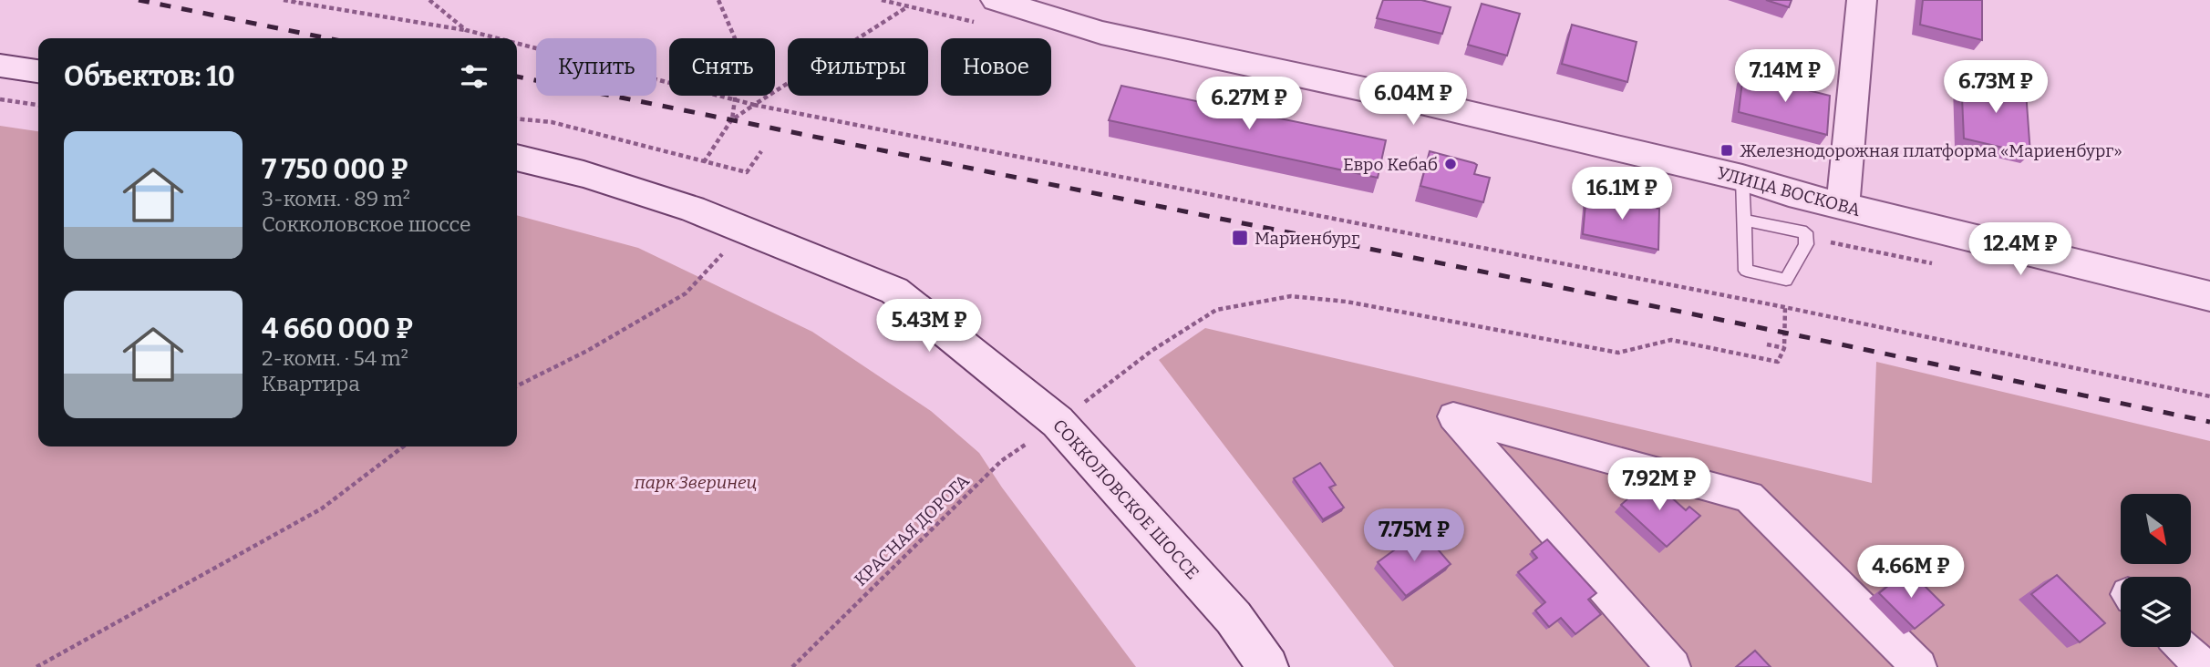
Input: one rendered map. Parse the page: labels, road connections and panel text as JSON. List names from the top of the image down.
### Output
{
  "streets": {
    "street": ["УЛИЦА ВОСКОВА", "СОККОЛОВСКОЕ ШОССЕ"],
    "path": ["КРАСНАЯ ДОРОГА"]
  },
  "crossings": [
    ["СОККОЛОВСКОЕ ШОССЕ", "КРАСНАЯ ДОРОГА"]
  ],
  "parks": ["парк Зверинец"],
  "places": {
    "transit": ["Железнодорожная платформа «Мариенбург»", "Мариенбург"],
    "other": ["Евро Кебаб"]
  },
  "north": "bottom right",
  "page": {
    "chip": [
      "Купить",
      "Снять",
      "Фильтры",
      "Новое"
    ],
    "heading": "Объектов: 10",
    "price": [
      "7.14M ₽",
      "6.73M ₽",
      "6.04M ₽",
      "6.27M ₽",
      "16.1M ₽",
      "12.4M ₽",
      "5.43M ₽",
      "7.92M ₽",
      "7.75M ₽",
      "4.66M ₽"
    ],
    "list": [
      {
        "name": "7 750 000 ₽",
        "note": "3-комн. · 89 m² · Сокколовское шоссе"
      },
      {
        "name": "4 660 000 ₽",
        "note": "2-комн. · 54 m² · Квартира"
      }
    ]
  }
}
